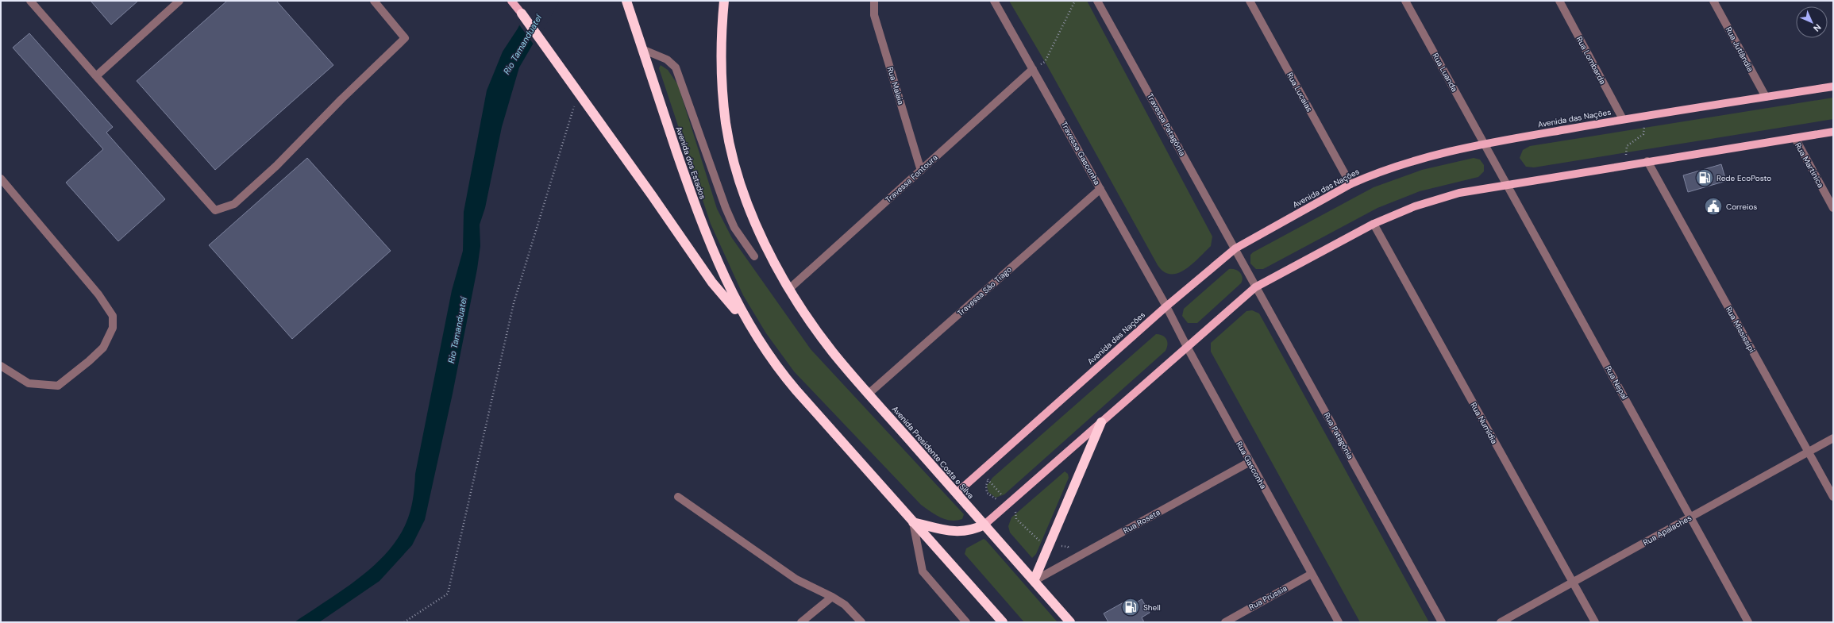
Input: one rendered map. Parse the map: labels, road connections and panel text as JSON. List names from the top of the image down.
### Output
{
  "streets": {
    "highway": ["Avenida dos Estados", "Avenida Presidente Costa e Silva"],
    "main road": ["Avenida das Nações"],
    "street": [
      "Rua Jutlândia",
      "Rua Lombarda",
      "Rua Luanda",
      "Rua Malaia",
      "Rua Lucaias",
      "Travessa Patagônia",
      "Travessa Gasconha",
      "Rua Martinica",
      "Travessa Fontoura",
      "Travessa São Tiago",
      "Rua Mississipi",
      "Rua Nepal",
      "Rua Numídia",
      "Rua Patagônia",
      "Rua Gasconha",
      "Rua Roseta",
      "Rua Apalaches",
      "Rua Prússia"
    ]
  },
  "crossings": [
    ["Rua Jutlândia", "Avenida das Nações"],
    ["Rua Lombarda", "Avenida das Nações"],
    ["Rua Luanda", "Avenida das Nações"],
    ["Rua Luanda", "Rua Nepal"],
    ["Rua Malaia", "Travessa Fontoura"],
    ["Rua Lucaias", "Avenida das Nações"],
    ["Avenida das Nações", "Travessa Patagônia"],
    ["Avenida das Nações", "Travessa Gasconha"],
    ["Avenida das Nações", "Rua Nepal"],
    ["Avenida das Nações", "Rua Patagônia"],
    ["Avenida das Nações", "Avenida Presidente Costa e Silva"],
    ["Avenida das Nações", "Rua Gasconha"],
    ["Travessa Patagônia", "Rua Patagônia"],
    ["Travessa Gasconha", "Travessa Fontoura"],
    ["Travessa Gasconha", "Travessa São Tiago"],
    ["Travessa Gasconha", "Rua Gasconha"],
    ["Travessa Fontoura", "Avenida Presidente Costa e Silva"],
    ["Travessa São Tiago", "Avenida Presidente Costa e Silva"],
    ["Rua Mississipi", "Rua Apalaches"],
    ["Rua Nepal", "Rua Apalaches"],
    ["Rua Numídia", "Rua Apalaches"],
    ["Avenida Presidente Costa e Silva", "Rua Roseta"],
    ["Rua Gasconha", "Rua Roseta"],
    ["Rua Gasconha", "Rua Prússia"]
  ],
  "water": ["Rio Tamanduateí"],
  "places": {
    "fuel station": ["Rede EcoPosto", "Shell"],
    "public building": ["Correios"]
  },
  "north": "bottom right"
}
